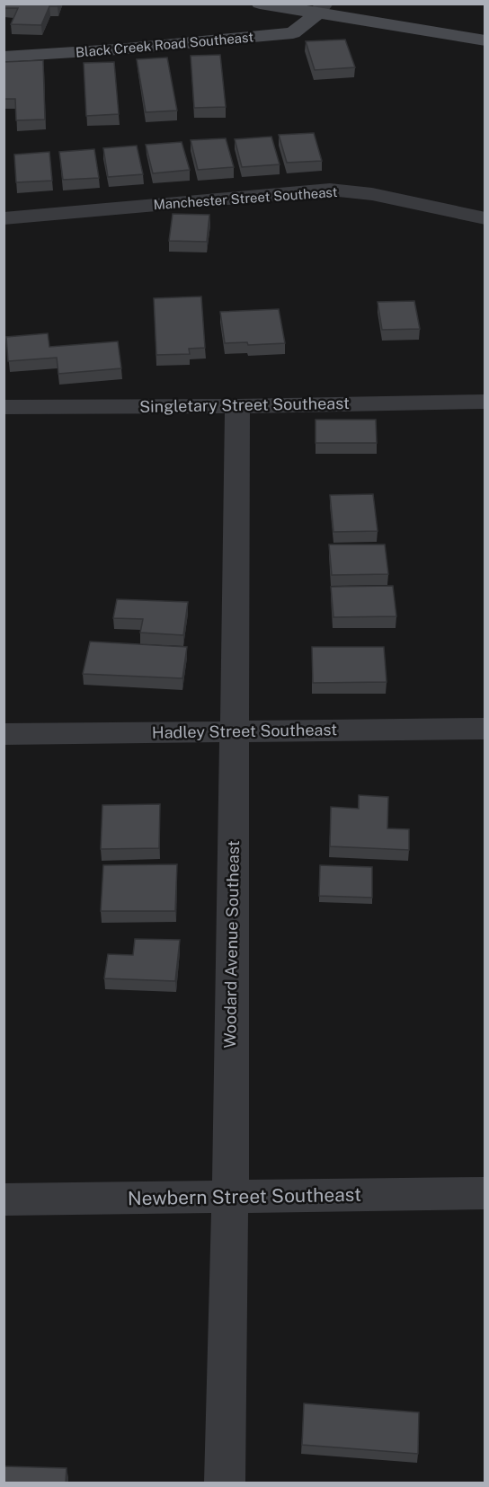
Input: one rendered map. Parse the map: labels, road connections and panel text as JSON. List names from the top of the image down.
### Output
{
  "streets": {
    "street": [
      "Black Creek Road Southeast",
      "Manchester Street Southeast",
      "Singletary Street Southeast",
      "Hadley Street Southeast",
      "Woodard Avenue Southeast",
      "Newbern Street Southeast"
    ]
  },
  "crossings": [
    ["Singletary Street Southeast", "Woodard Avenue Southeast"],
    ["Hadley Street Southeast", "Woodard Avenue Southeast"],
    ["Woodard Avenue Southeast", "Newbern Street Southeast"]
  ]
}
